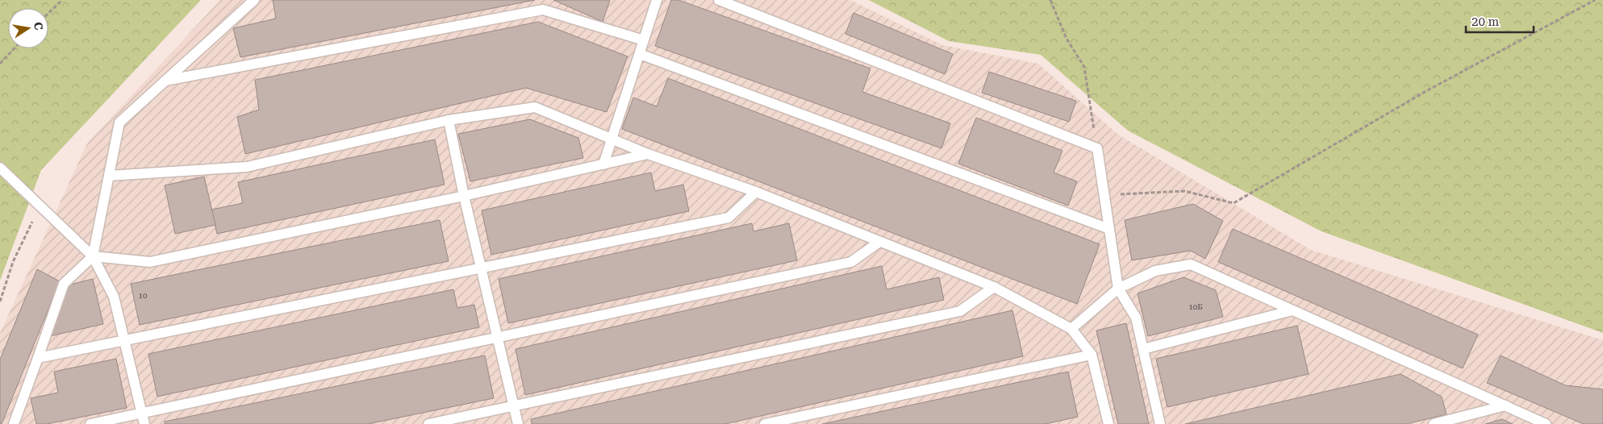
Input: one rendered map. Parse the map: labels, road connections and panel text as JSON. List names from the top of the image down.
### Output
{
  "house_numbers": ["10", "10Б"],
  "scale_bar": "20 m",
  "north": "right"
}
